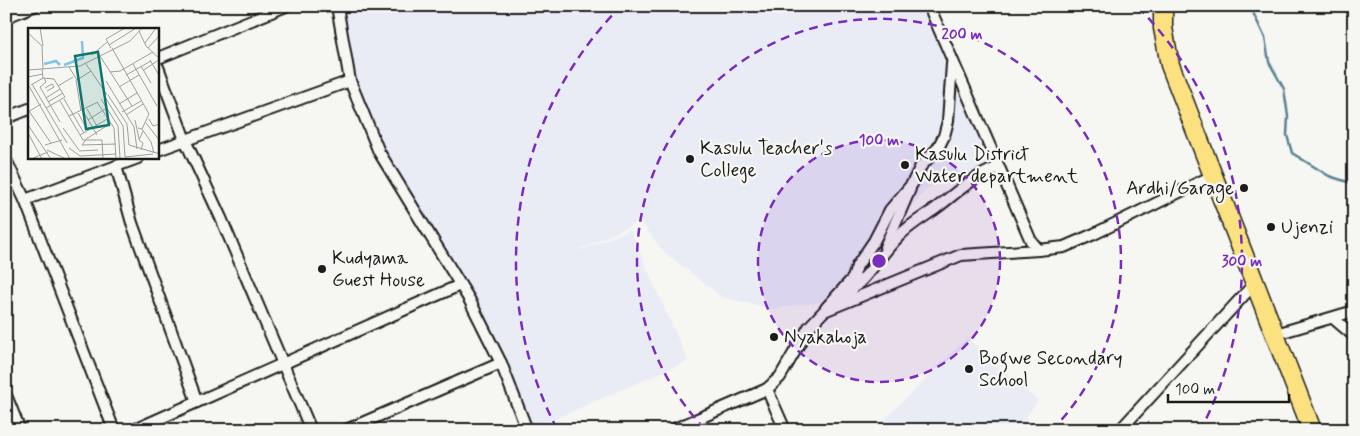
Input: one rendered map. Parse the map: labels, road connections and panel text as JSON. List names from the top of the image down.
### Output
{
  "places": [
    "Kasulu Teacher's College",
    "Kasulu District Water department",
    "Ardhi/Garage",
    "Ujenzi",
    "Kudyama Guest House",
    "Nyakahoja",
    "Bogwe Secondary School"
  ],
  "scale_bar": "100 m",
  "rings": ["200 m", "100 m", "300 m"]
}
